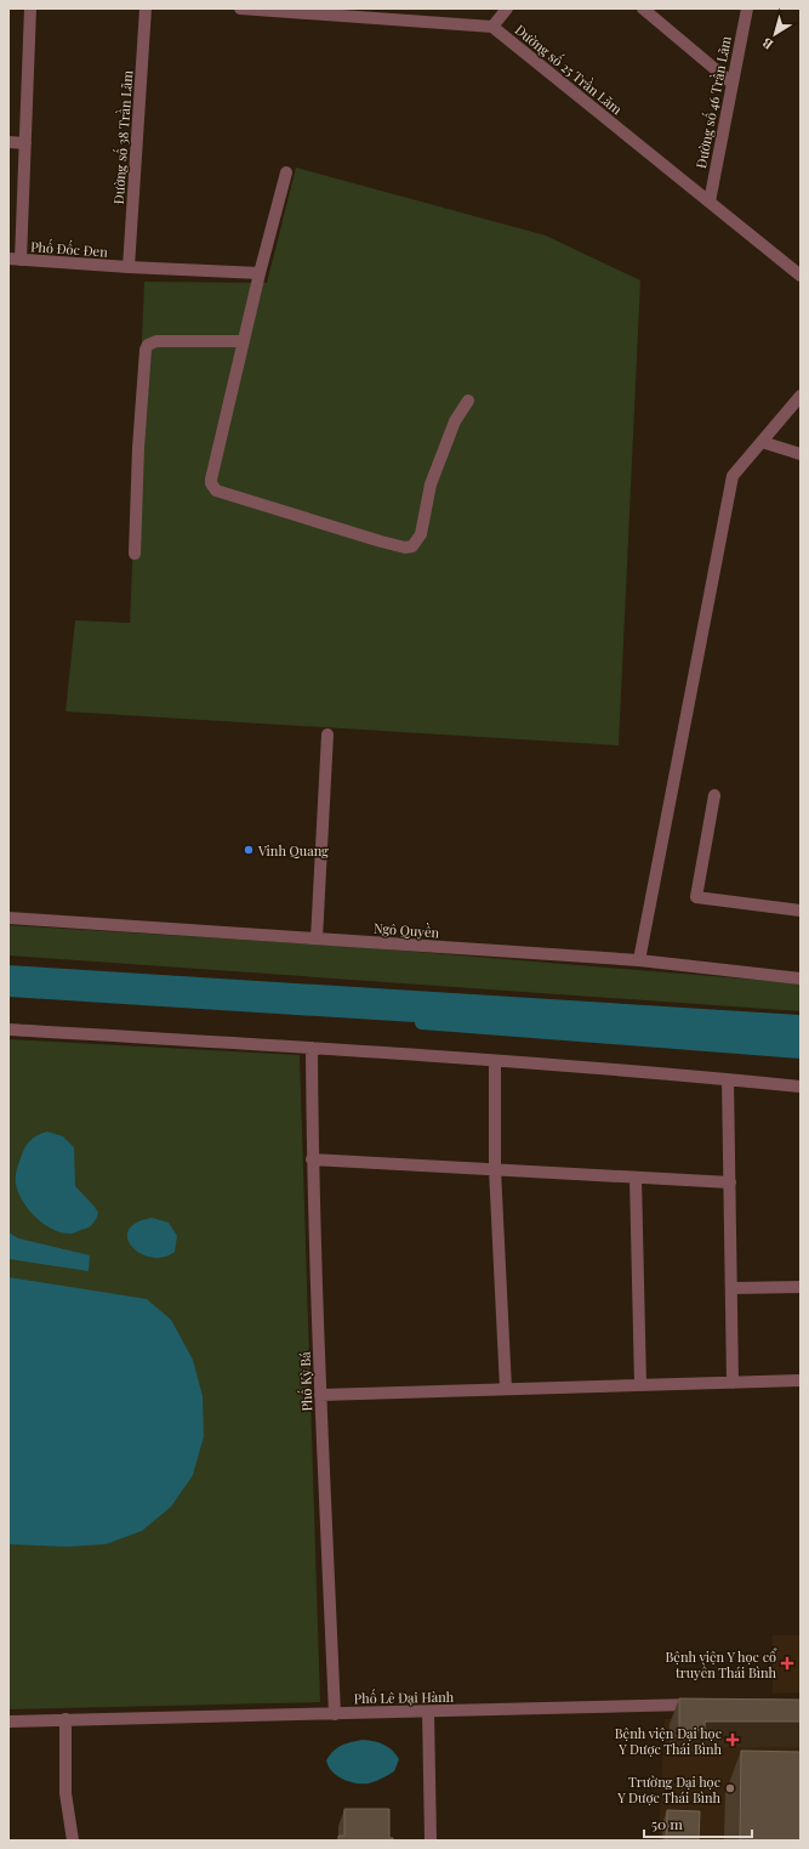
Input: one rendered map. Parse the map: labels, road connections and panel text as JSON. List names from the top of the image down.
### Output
{
  "streets": {
    "street": [
      "Đường số 25 Trần Lãm",
      "Đường số 46 Trần Lãm",
      "Đường số 38 Trần Lãm",
      "Phố Đốc Đen",
      "Ngô Quyền",
      "Phố Kỳ Bá",
      "Phố Lê Đại Hành"
    ]
  },
  "crossings": [
    ["Đường số 25 Trần Lãm", "Đường số 46 Trần Lãm"],
    ["Đường số 38 Trần Lãm", "Phố Đốc Đen"],
    ["Phố Kỳ Bá", "Phố Lê Đại Hành"]
  ],
  "places": {
    "other": ["Vinh Quang", "Trường Đại học Y Dược Thái Bình"],
    "health": ["Bệnh viện Y học cổ truyền Thái Bình", "Bệnh viện Đại học Y Dược Thái Bình"]
  },
  "scale_bar": "50 m",
  "north": "bottom left"
}
